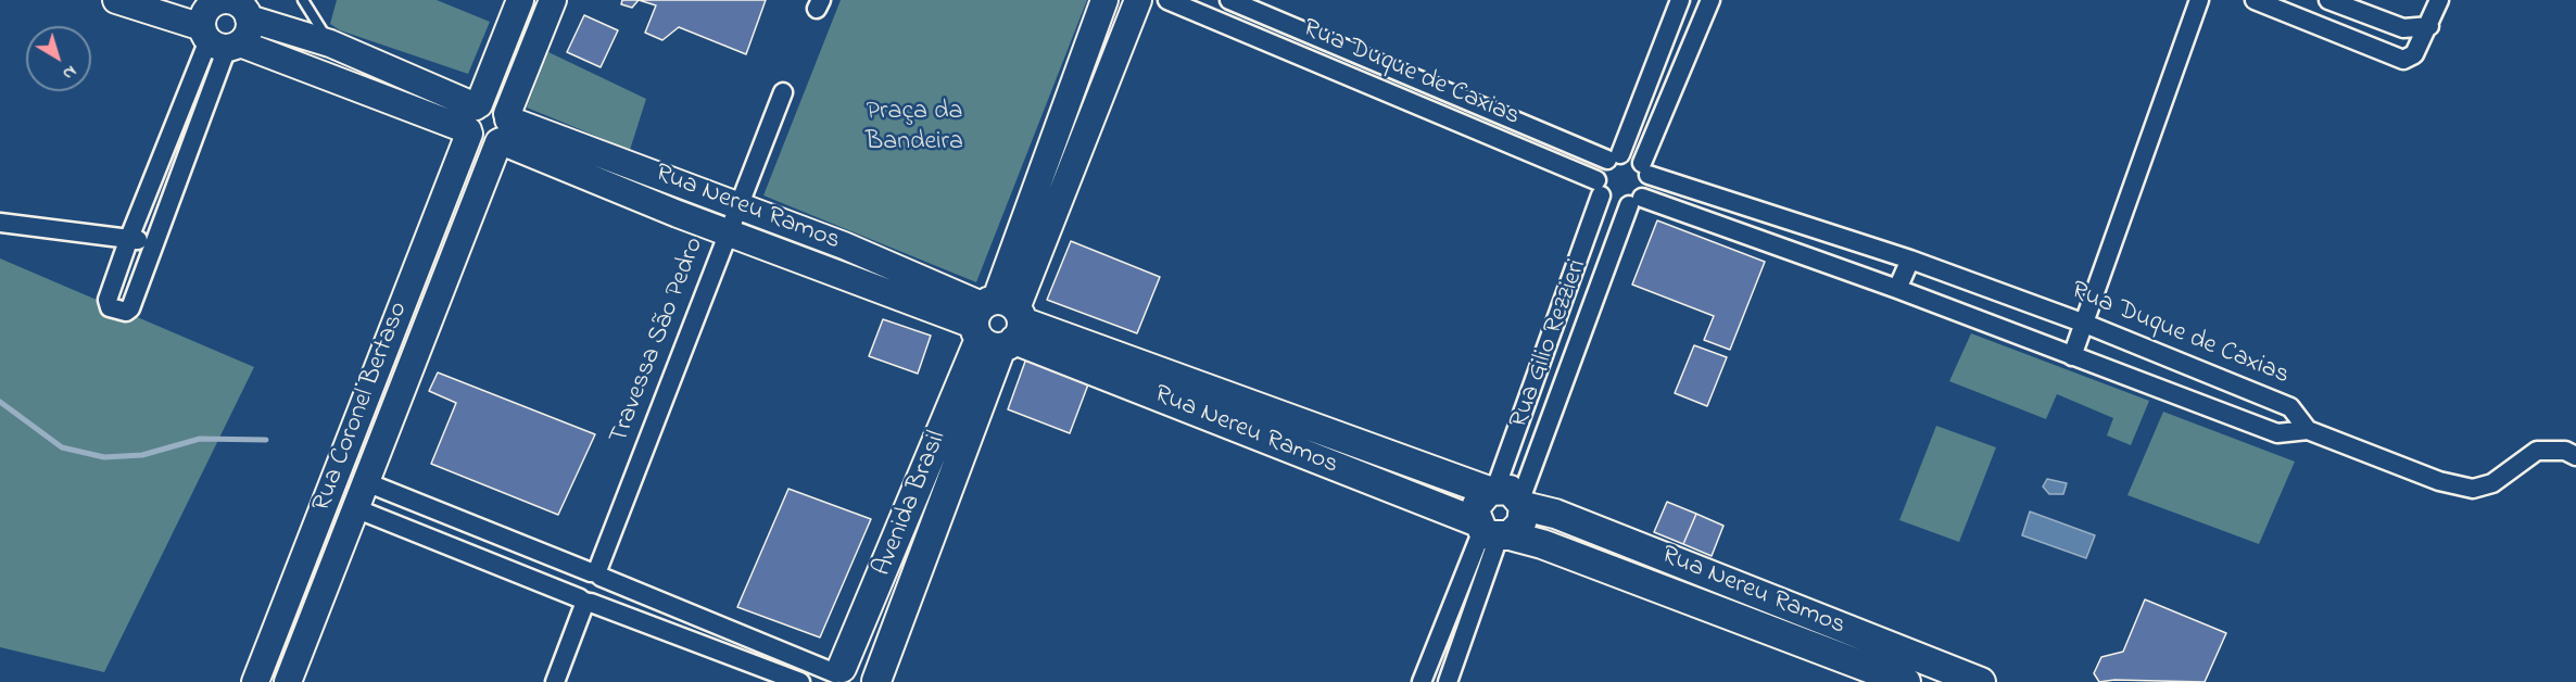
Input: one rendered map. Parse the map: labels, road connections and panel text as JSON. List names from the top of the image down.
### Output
{
  "streets": {
    "main road": ["Rua Nereu Ramos", "Avenida Brasil"],
    "street": [
      "Rua Duque de Caxias",
      "Travessa São Pedro",
      "Rua Gilio Rezzieri",
      "Rua Coronel Bertaso"
    ]
  },
  "crossings": [
    ["Rua Duque de Caxias", "Rua Gilio Rezzieri"],
    ["Rua Nereu Ramos", "Travessa São Pedro"],
    ["Rua Nereu Ramos", "Rua Gilio Rezzieri"],
    ["Rua Nereu Ramos", "Rua Coronel Bertaso"],
    ["Rua Nereu Ramos", "Avenida Brasil"]
  ],
  "parks": ["Praça da Bandeira"],
  "north": "bottom right"
}
